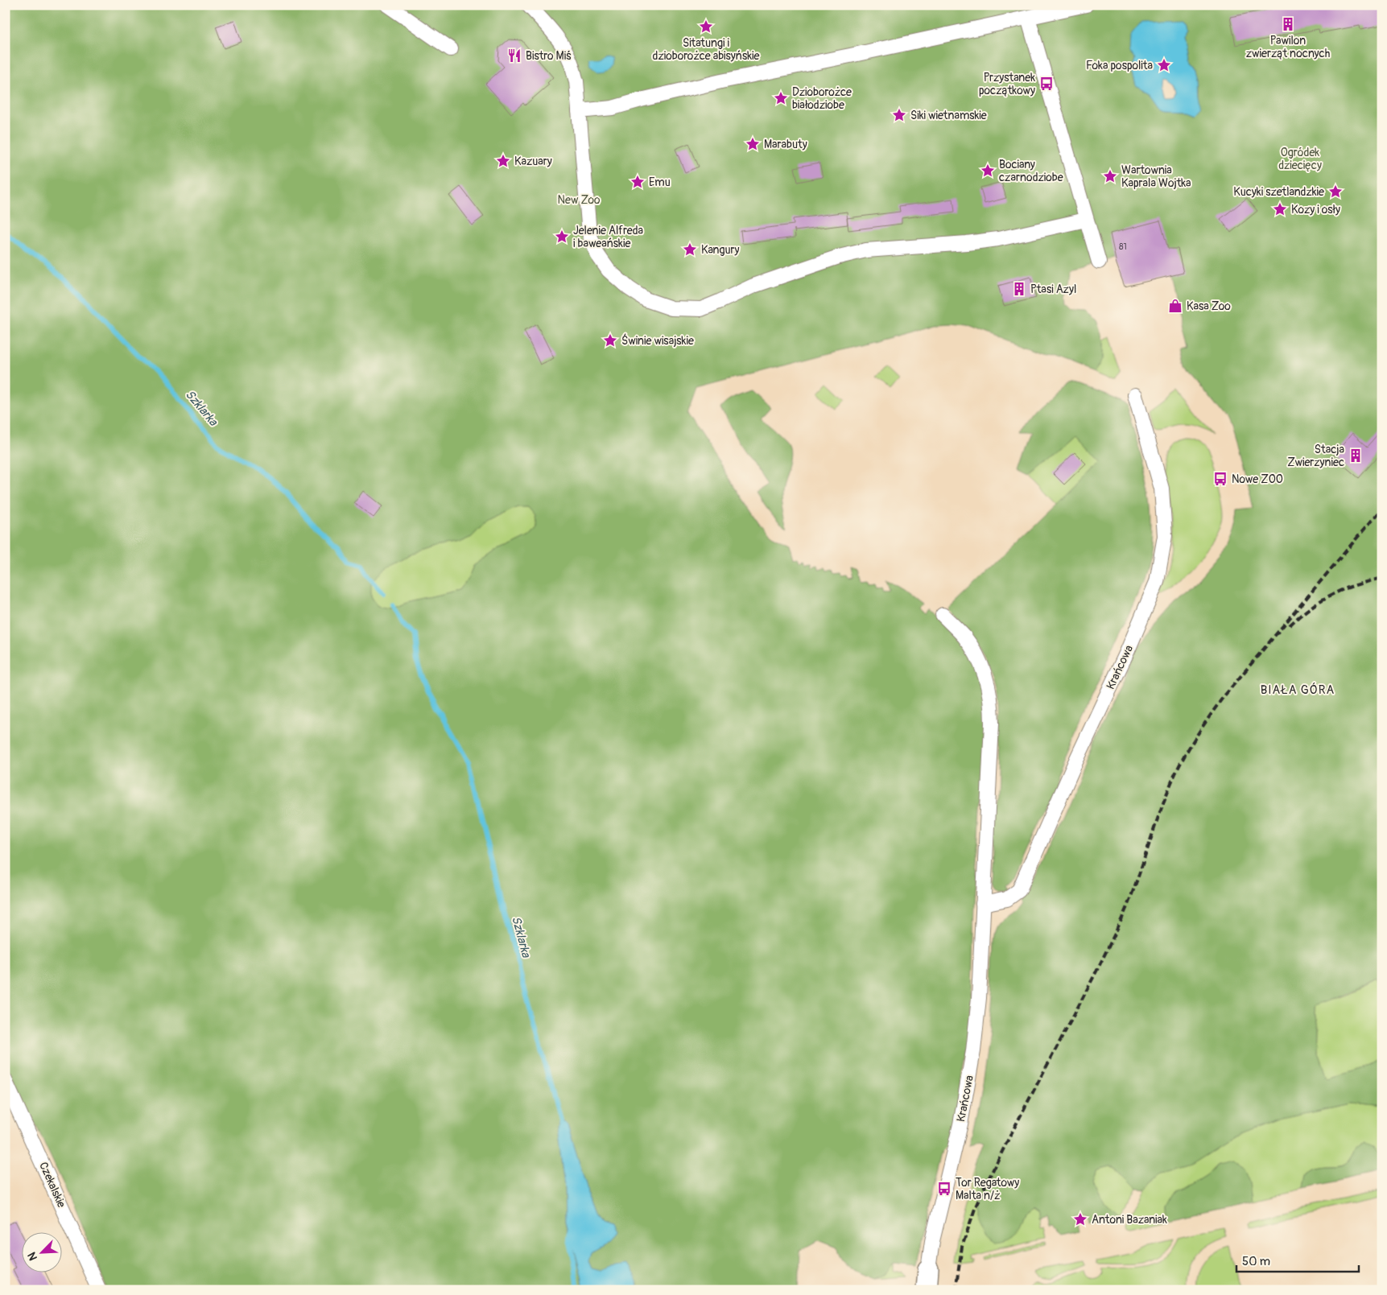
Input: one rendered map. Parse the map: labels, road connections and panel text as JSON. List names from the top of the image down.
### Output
{
  "streets": {
    "street": ["Krańcowa", "Czekalskie"]
  },
  "districts": ["BIAŁA GÓRA"],
  "water": ["Szklarka"],
  "parks": ["Ogródek dziecięcy", "New Zoo"],
  "places": {
    "building": ["Pawilon zwierząt nocnych", "Ptasi Azyl", "Stacja Zwierzyniec"],
    "place": [
      "Sitatungi i dzioborożce abisyńskie",
      "Foka pospolita",
      "Dzioborożce białodziobe",
      "Siki wietnamskie",
      "Marabuty",
      "Kazuary",
      "Bociany czarnodziobe",
      "Wartownia Kaprala Wojtka",
      "Emu",
      "Kucyki szetlandzkie",
      "Kozy i osły",
      "Jelenie Alfreda i baweańskie",
      "Kangury",
      "Świnie wisajskie",
      "Antoni Bazaniak"
    ],
    "restaurant": ["Bistro Miś"],
    "bus stop": ["Przystanek początkowy", "Nowe ZOO", "Tor Regatowy Malta n/ż"],
    "shop": ["Kasa Zoo"]
  },
  "house_numbers": ["81"],
  "scale_bar": "50 m",
  "north": "bottom left"
}
